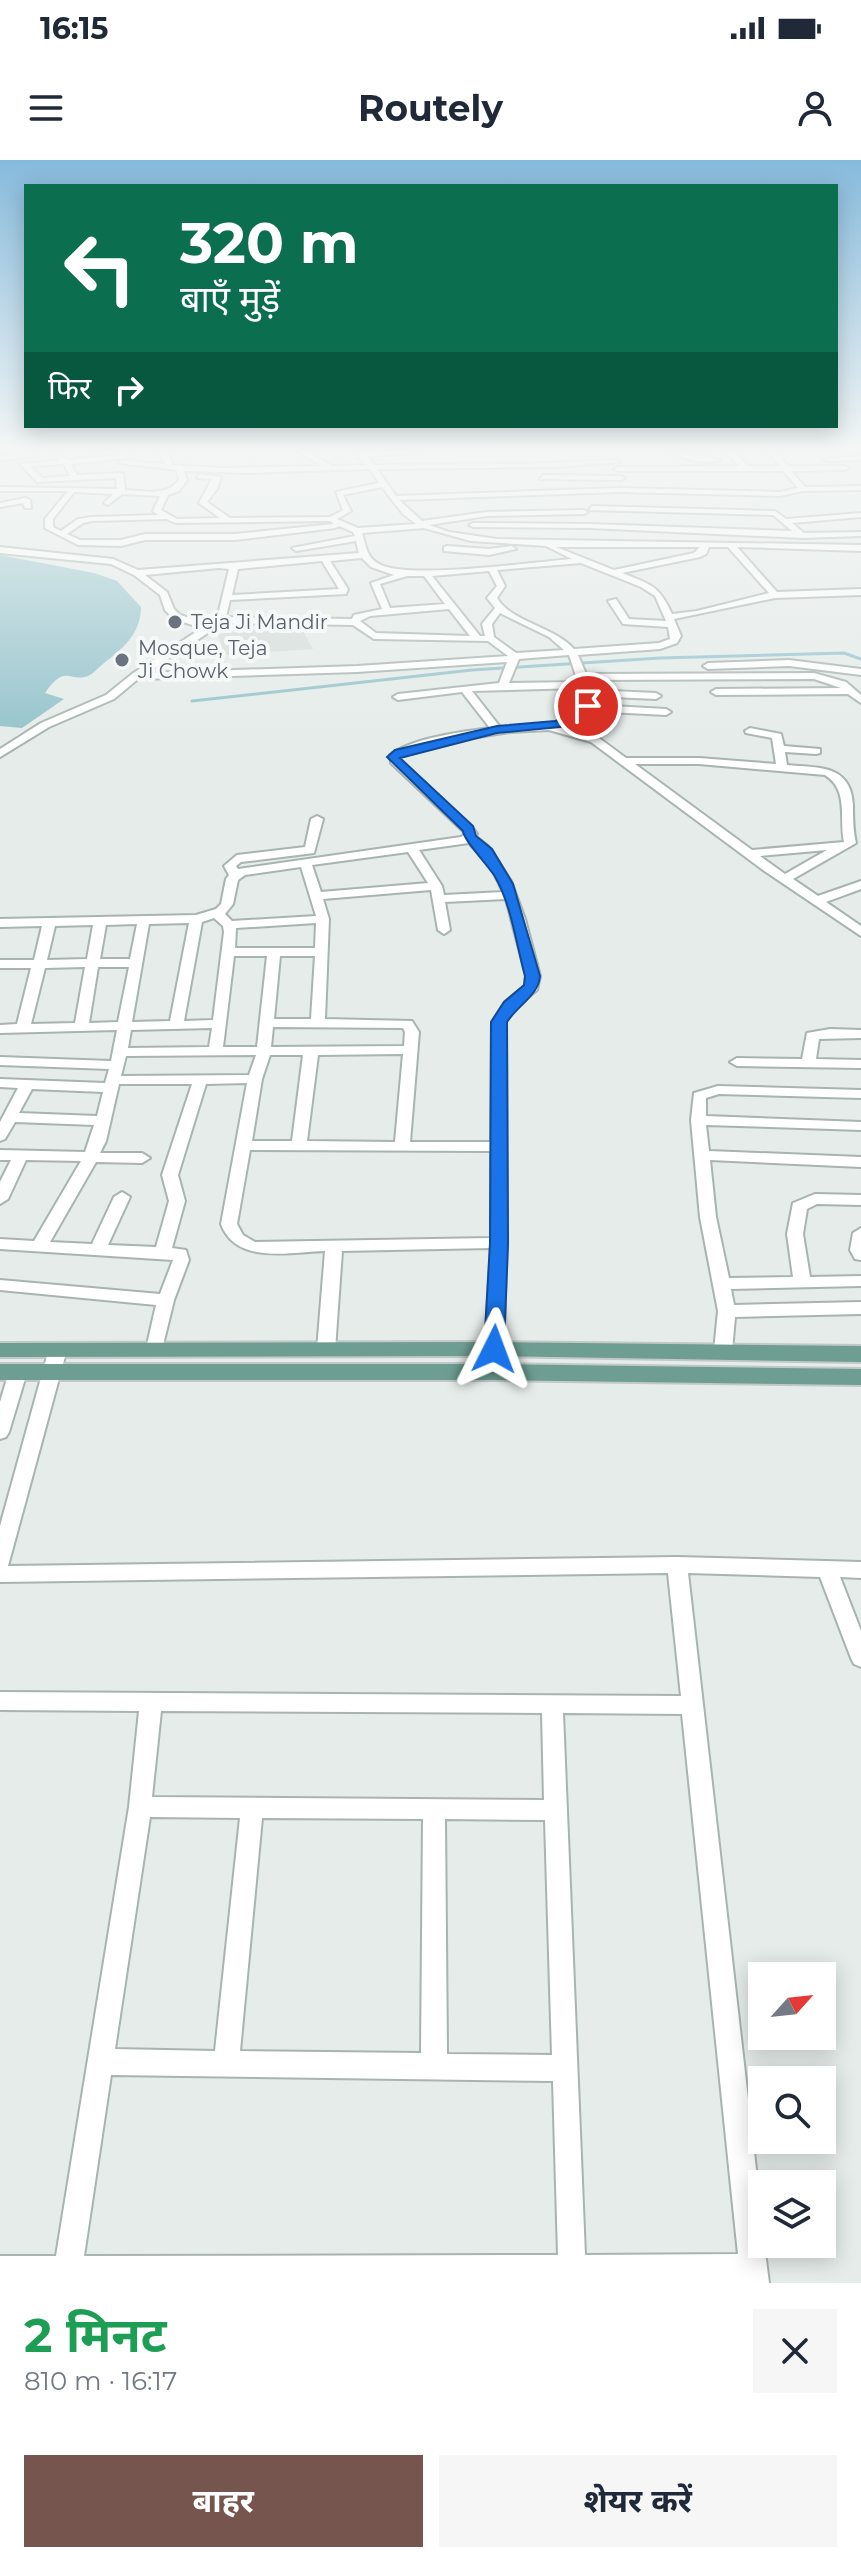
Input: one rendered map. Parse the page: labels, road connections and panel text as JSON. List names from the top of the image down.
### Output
{
  "places": ["Teja Ji Mandir", "Mosque, Teja Ji Chowk"],
  "north": "top right",
  "page": {
    "status": "16:15",
    "header": "Routely",
    "turn": ["320 m", "बाएँ मुड़ें"],
    "then": "फिर",
    "heading": ["2 मिनट", "810 m · 16:17"],
    "buttons": ["बाहर", "शेयर करें"]
  }
}
